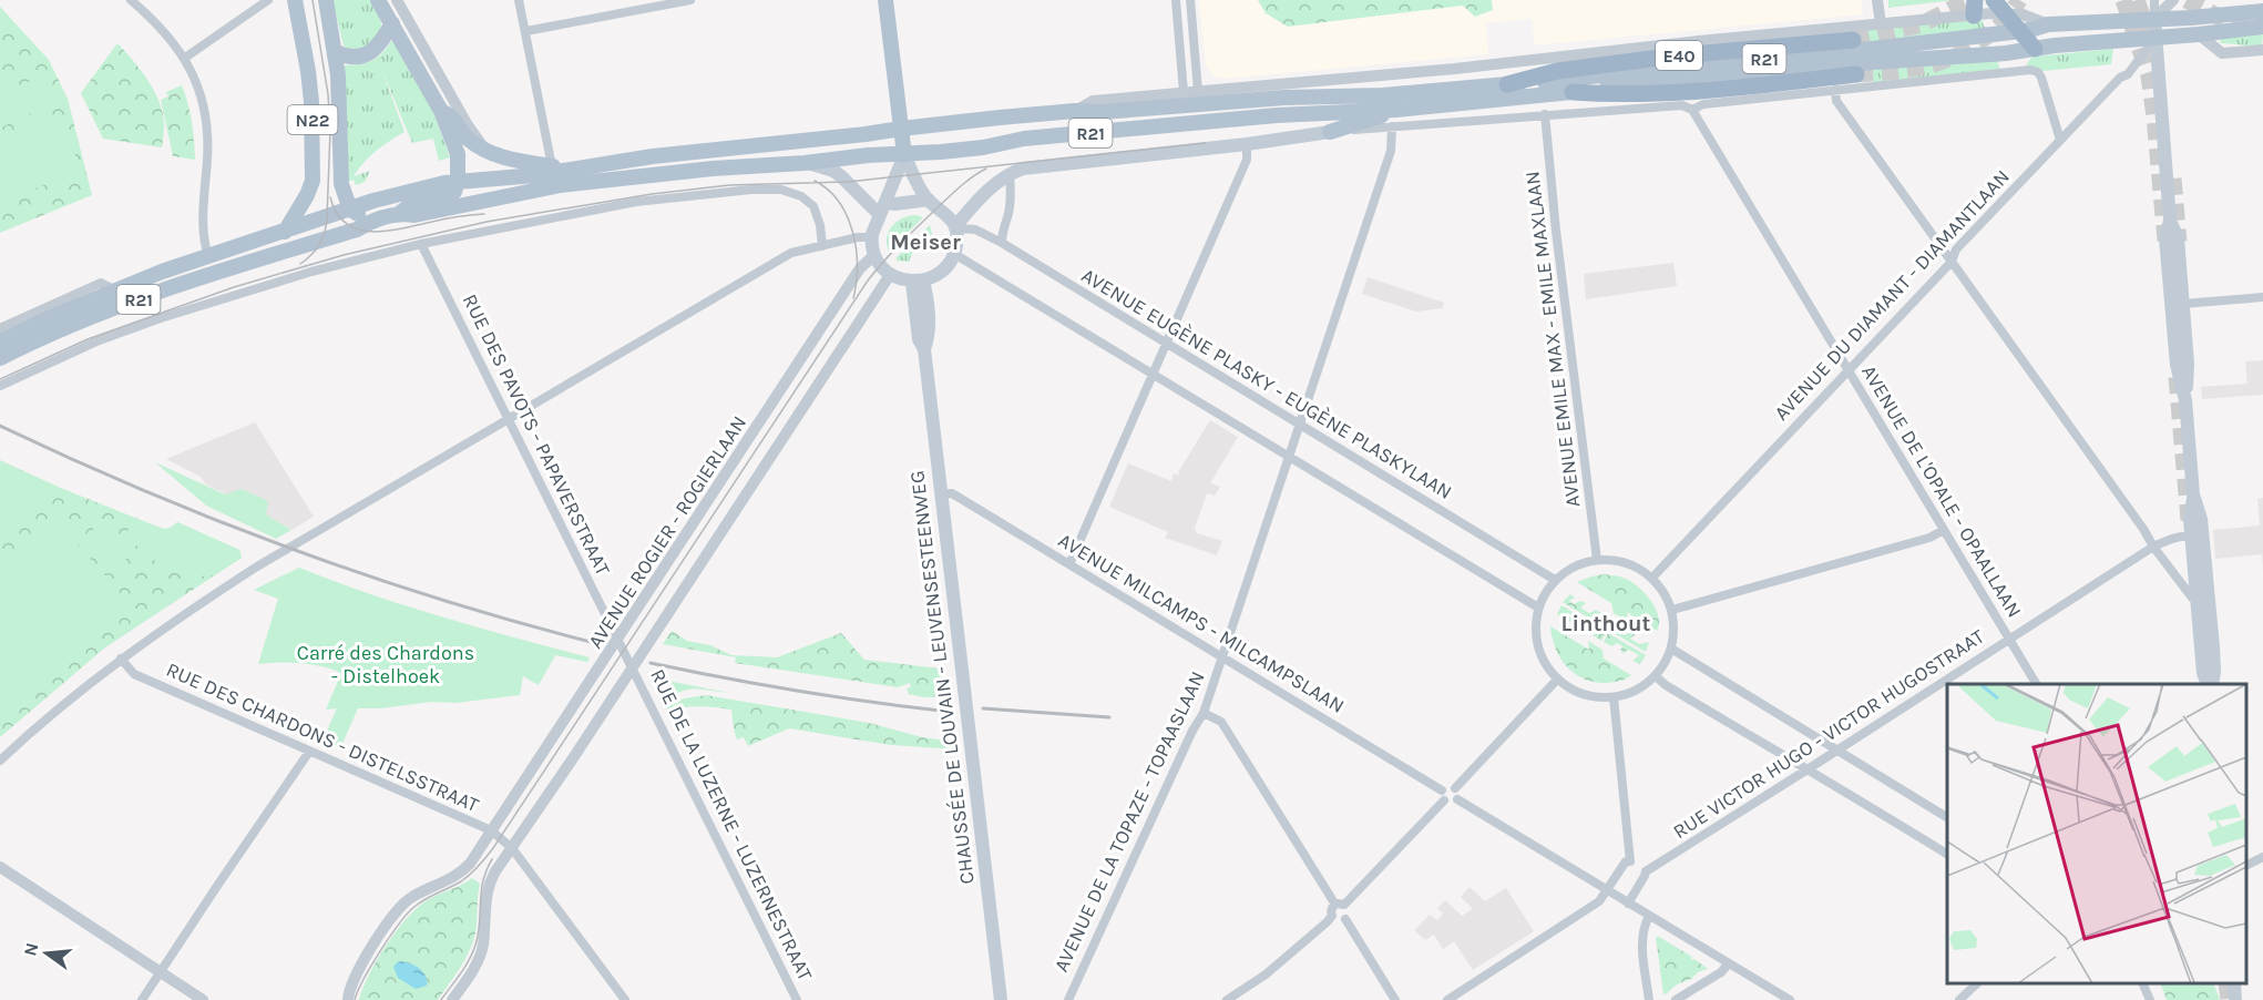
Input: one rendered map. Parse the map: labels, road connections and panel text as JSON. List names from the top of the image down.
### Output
{
  "streets": {
    "highway": ["E40"],
    "main road": ["R21", "N22", "CHAUSSÉE DE LOUVAIN - LEUVENSESTEENWEG"],
    "street": [
      "AVENUE DU DIAMANT - DIAMANTLAAN",
      "AVENUE EMILE MAX - EMILE MAXLAAN",
      "AVENUE EUGÈNE PLASKY - EUGÈNE PLASKYLAAN",
      "RUE DES PAVOTS - PAPAVERSTRAAT",
      "AVENUE DE L'OPALE - OPAALLAAN",
      "AVENUE ROGIER - ROGIERLAAN",
      "AVENUE MILCAMPS - MILCAMPSLAAN",
      "RUE VICTOR HUGO - VICTOR HUGOSTRAAT",
      "RUE DES CHARDONS - DISTELSSTRAAT",
      "AVENUE DE LA TOPAZE - TOPAASLAAN",
      "RUE DE LA LUZERNE - LUZERNESTRAAT"
    ]
  },
  "crossings": [
    ["E40", "R21"],
    ["R21", "N22"],
    ["R21", "AVENUE DU DIAMANT - DIAMANTLAAN"],
    ["AVENUE DU DIAMANT - DIAMANTLAAN", "AVENUE EMILE MAX - EMILE MAXLAAN"],
    ["AVENUE DU DIAMANT - DIAMANTLAAN", "AVENUE EUGÈNE PLASKY - EUGÈNE PLASKYLAAN"],
    ["AVENUE DU DIAMANT - DIAMANTLAAN", "AVENUE DE L'OPALE - OPAALLAAN"],
    ["AVENUE EMILE MAX - EMILE MAXLAAN", "AVENUE EUGÈNE PLASKY - EUGÈNE PLASKYLAAN"],
    ["AVENUE EUGÈNE PLASKY - EUGÈNE PLASKYLAAN", "AVENUE ROGIER - ROGIERLAAN"],
    ["AVENUE EUGÈNE PLASKY - EUGÈNE PLASKYLAAN", "CHAUSSÉE DE LOUVAIN - LEUVENSESTEENWEG"],
    ["AVENUE EUGÈNE PLASKY - EUGÈNE PLASKYLAAN", "AVENUE DE LA TOPAZE - TOPAASLAAN"],
    ["RUE DES PAVOTS - PAPAVERSTRAAT", "AVENUE ROGIER - ROGIERLAAN"],
    ["RUE DES PAVOTS - PAPAVERSTRAAT", "RUE DE LA LUZERNE - LUZERNESTRAAT"],
    ["AVENUE DE L'OPALE - OPAALLAAN", "RUE VICTOR HUGO - VICTOR HUGOSTRAAT"],
    ["AVENUE ROGIER - ROGIERLAAN", "CHAUSSÉE DE LOUVAIN - LEUVENSESTEENWEG"],
    ["AVENUE ROGIER - ROGIERLAAN", "RUE DES CHARDONS - DISTELSSTRAAT"],
    ["AVENUE MILCAMPS - MILCAMPSLAAN", "CHAUSSÉE DE LOUVAIN - LEUVENSESTEENWEG"],
    ["AVENUE MILCAMPS - MILCAMPSLAAN", "AVENUE DE LA TOPAZE - TOPAASLAAN"]
  ],
  "districts": ["Meiser", "Linthout"],
  "parks": ["Carré des Chardons - Distelhoek"],
  "north": "left"
}
